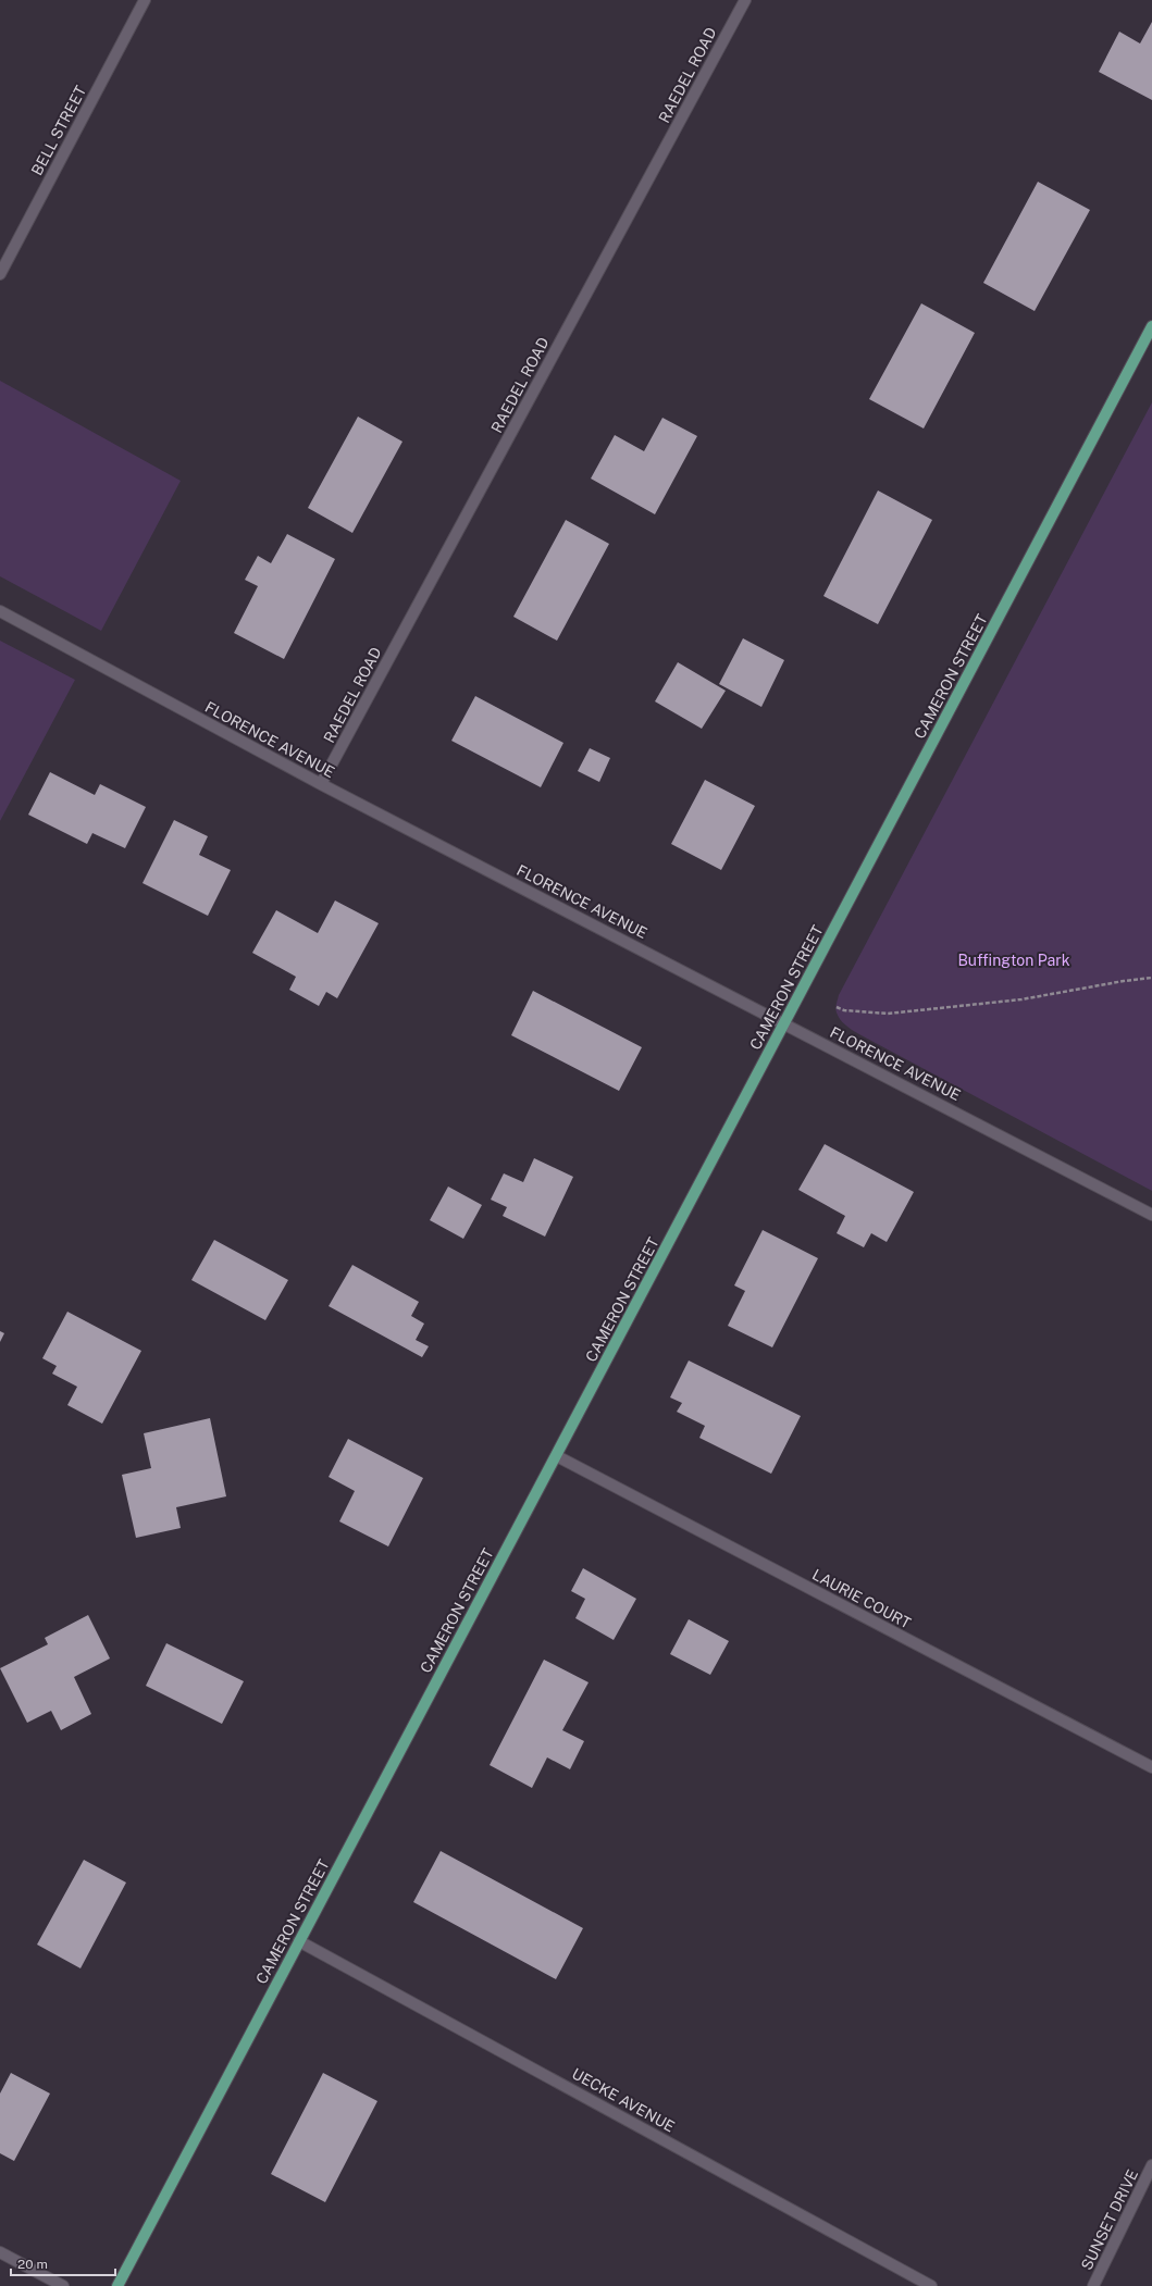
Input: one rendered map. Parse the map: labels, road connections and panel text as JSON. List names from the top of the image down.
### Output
{
  "streets": {
    "main road": ["CAMERON STREET"],
    "street": [
      "RAEDEL ROAD",
      "BELL STREET",
      "FLORENCE AVENUE",
      "LAURIE COURT",
      "UECKE AVENUE",
      "SUNSET DRIVE"
    ]
  },
  "crossings": [
    ["RAEDEL ROAD", "FLORENCE AVENUE"],
    ["CAMERON STREET", "FLORENCE AVENUE"],
    ["CAMERON STREET", "LAURIE COURT"],
    ["CAMERON STREET", "UECKE AVENUE"]
  ],
  "parks": ["Buffington Park"],
  "scale_bar": "20 m"
}
